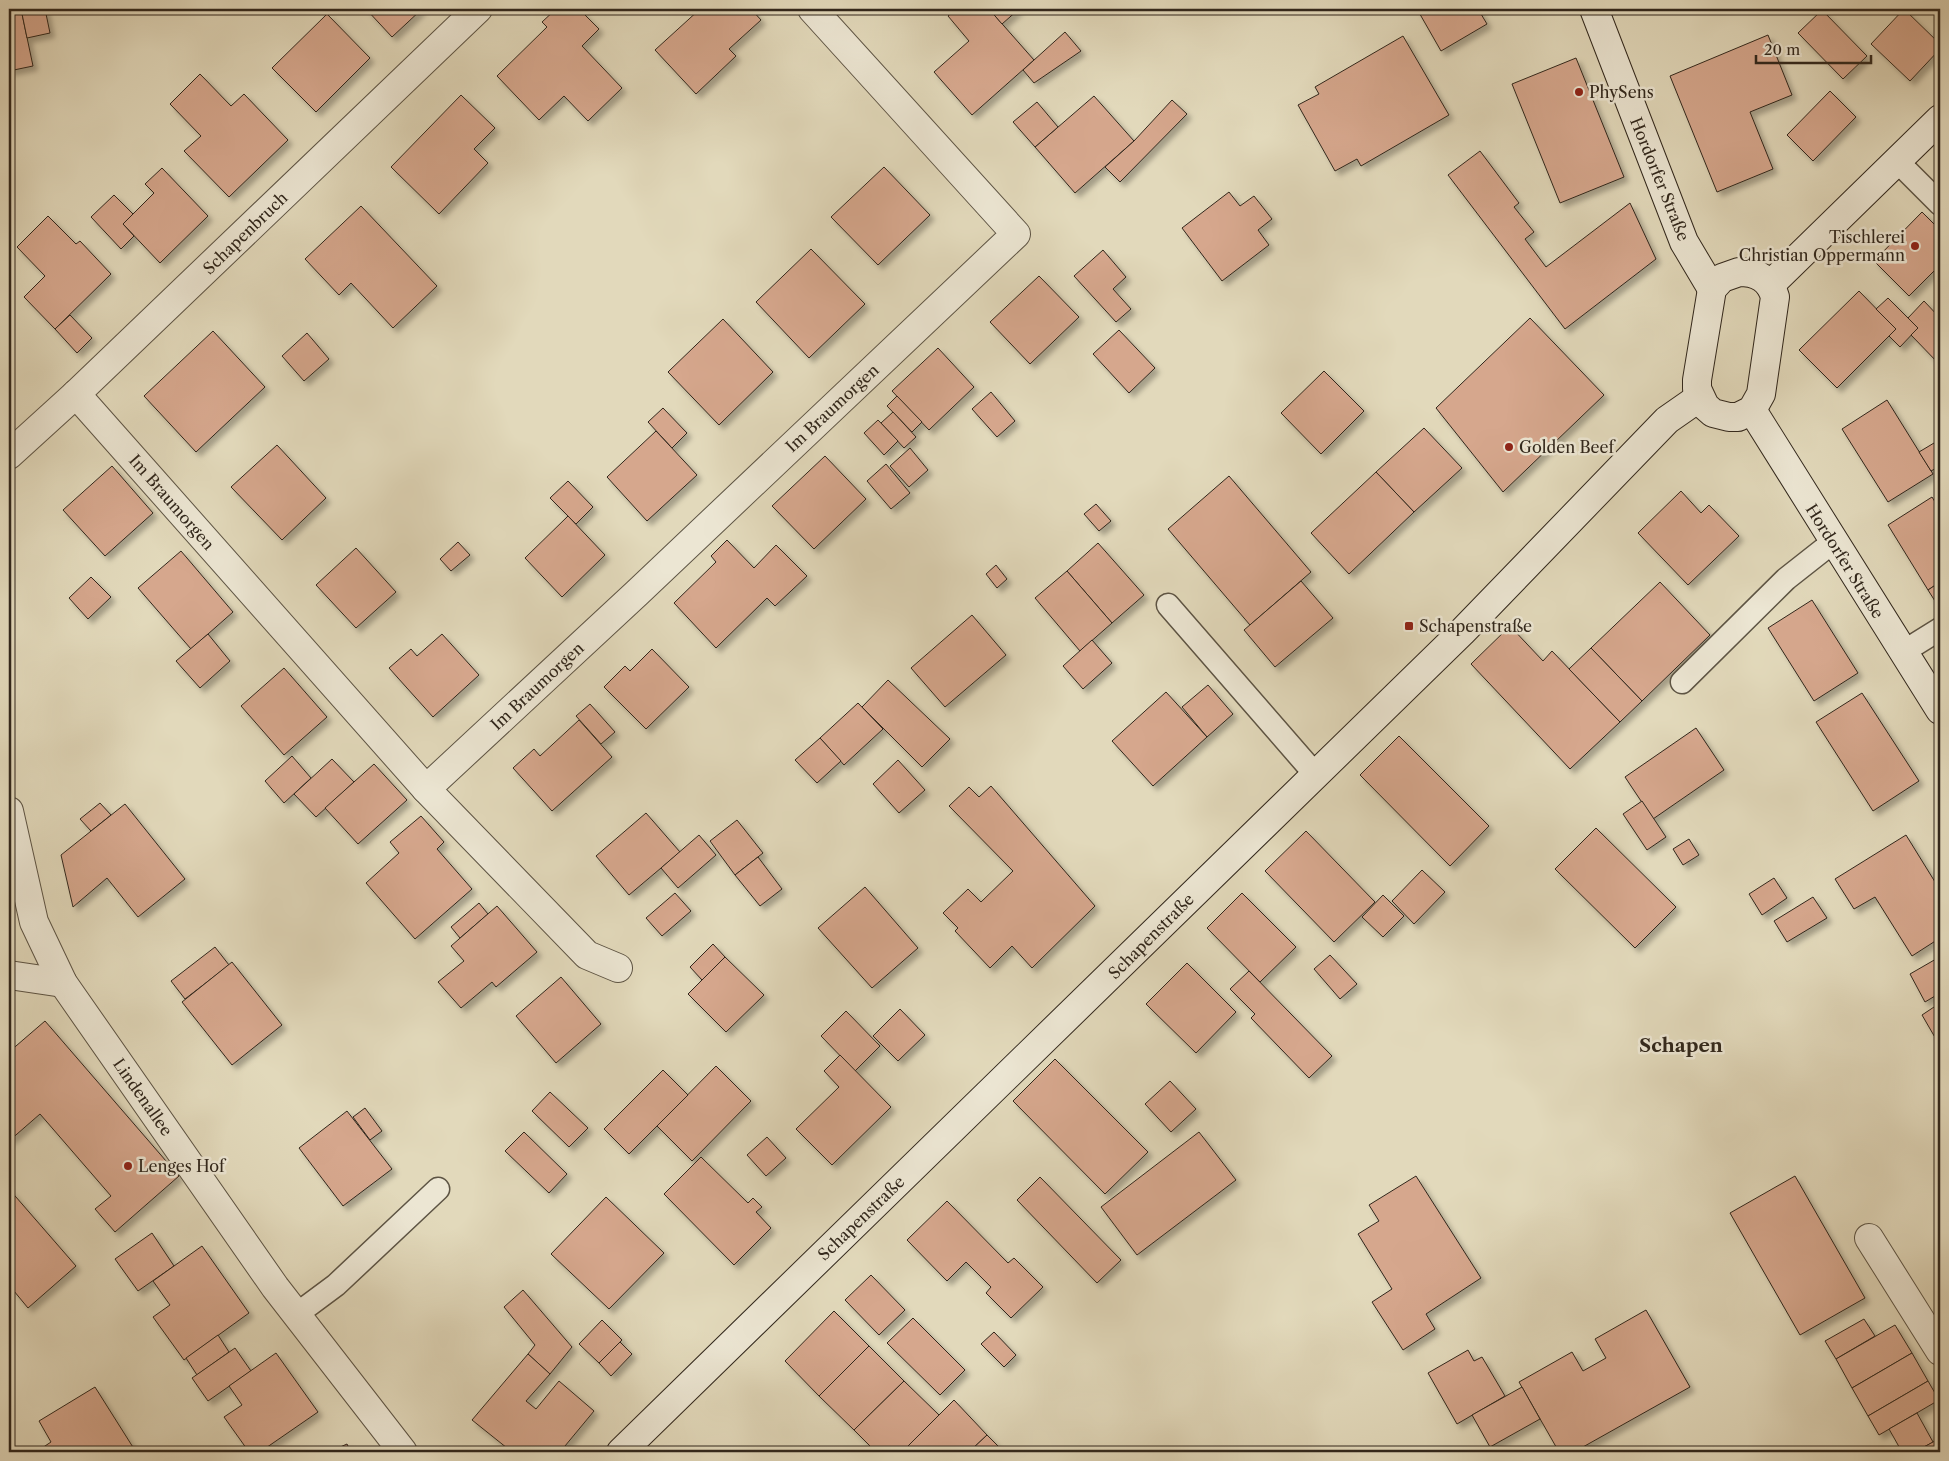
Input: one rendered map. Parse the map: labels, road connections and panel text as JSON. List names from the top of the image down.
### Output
{
  "streets": {
    "street": [
      "Hordorfer Straße",
      "Schapenbruch",
      "Im Braumorgen",
      "Schapenstraße",
      "Lindenallee"
    ]
  },
  "crossings": [
    ["Schapenbruch", "Im Braumorgen"]
  ],
  "districts": ["Schapen"],
  "places": {
    "other": [
      "PhySens",
      "Tischlerei Christian Oppermann",
      "Golden Beef",
      "Lenges Hof"
    ],
    "transit": ["Schapenstraße"]
  },
  "scale_bar": "20 m"
}
